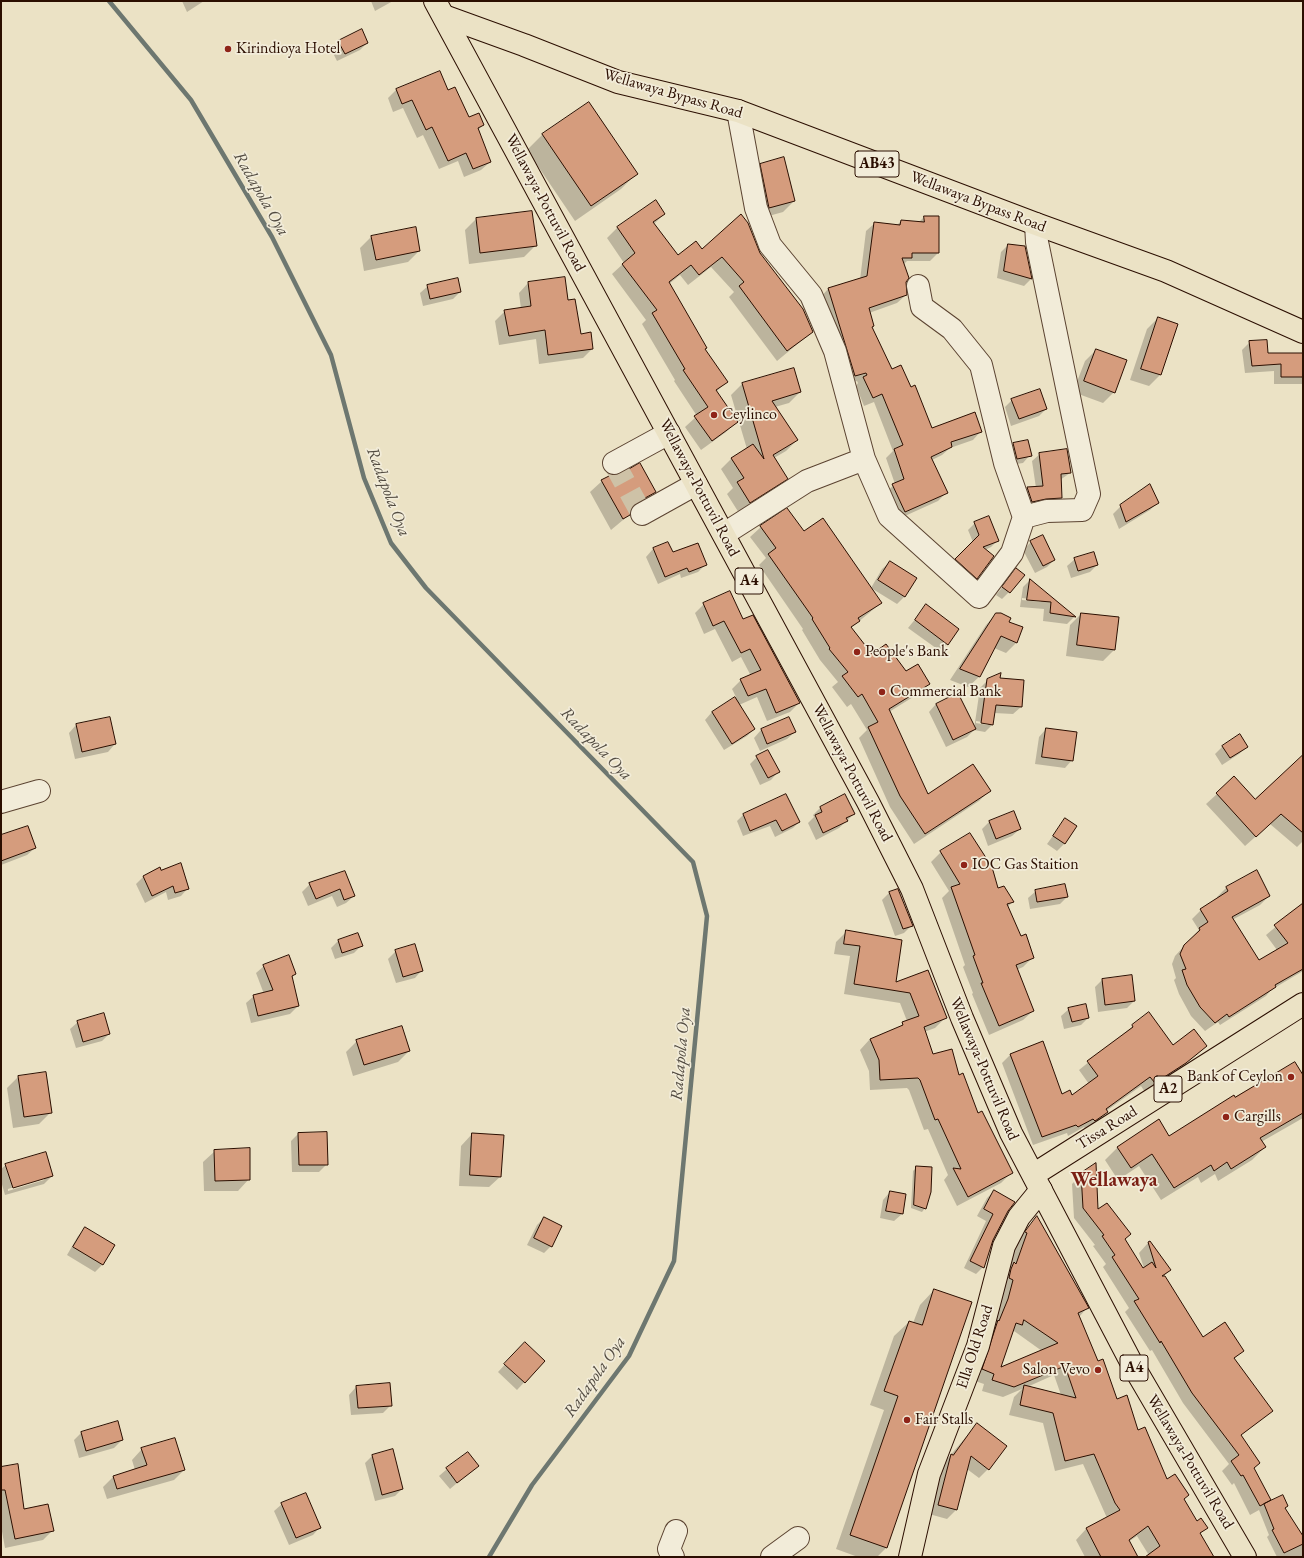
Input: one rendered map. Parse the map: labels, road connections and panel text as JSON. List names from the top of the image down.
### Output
{
  "streets": {
    "main road": [
      "Wellawaya Bypass Road",
      "AB43",
      "Wellawaya-Pottuvil Road",
      "A4",
      "A2",
      "Tissa Road",
      "Ella Old Road"
    ]
  },
  "crossings": [
    ["Wellawaya Bypass Road", "Wellawaya-Pottuvil Road"],
    ["Wellawaya-Pottuvil Road", "Tissa Road"],
    ["Wellawaya-Pottuvil Road", "Ella Old Road"],
    ["Tissa Road", "Ella Old Road"]
  ],
  "districts": ["Wellawaya"],
  "water": ["Radapola Oya"],
  "places": [
    "Kirindioya Hotel",
    "Ceylinco",
    "People's Bank",
    "Commercial Bank",
    "IOC Gas Staition",
    "Bank of Ceylon",
    "Cargills",
    "Salon Vevo",
    "Fair Stalls"
  ]
}
